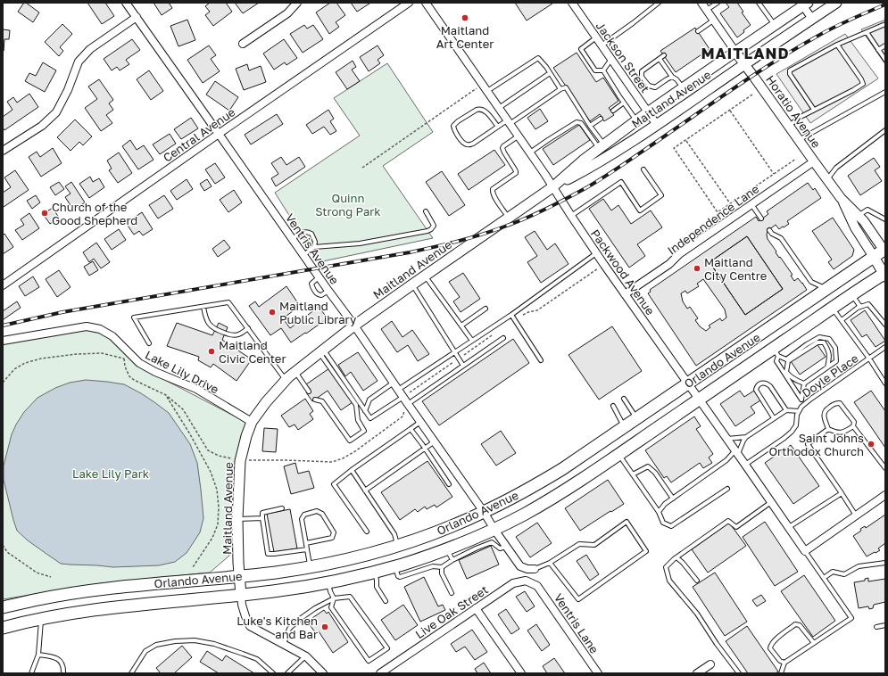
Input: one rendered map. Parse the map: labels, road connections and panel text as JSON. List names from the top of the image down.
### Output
{
  "streets": {
    "main road": ["Maitland Avenue", "Horatio Avenue", "Orlando Avenue"],
    "street": [
      "Jackson Street",
      "Central Avenue",
      "Independence Lane",
      "Ventris Avenue",
      "Packwood Avenue",
      "Lake Lily Drive",
      "Live Oak Street",
      "Ventris Lane"
    ],
    "lane": ["Doyle Place"]
  },
  "crossings": [
    ["Jackson Street", "Maitland Avenue"],
    ["Maitland Avenue", "Horatio Avenue"],
    ["Maitland Avenue", "Ventris Avenue"],
    ["Maitland Avenue", "Packwood Avenue"],
    ["Maitland Avenue", "Orlando Avenue"],
    ["Maitland Avenue", "Lake Lily Drive"],
    ["Horatio Avenue", "Independence Lane"],
    ["Horatio Avenue", "Orlando Avenue"],
    ["Central Avenue", "Ventris Avenue"],
    ["Independence Lane", "Packwood Avenue"],
    ["Ventris Avenue", "Orlando Avenue"],
    ["Packwood Avenue", "Orlando Avenue"],
    ["Packwood Avenue", "Doyle Place"],
    ["Live Oak Street", "Ventris Lane"]
  ],
  "districts": ["MAITLAND"],
  "parks": ["Quinn Strong Park", "Lake Lily Park"],
  "places": [
    "Maitland Art Center",
    "Church of the Good Shepherd",
    "Maitland City Centre",
    "Maitland Public Library",
    "Maitland Civic Center",
    "Saint Johns Orthodox Church",
    "Luke's Kitchen and Bar"
  ]
}
